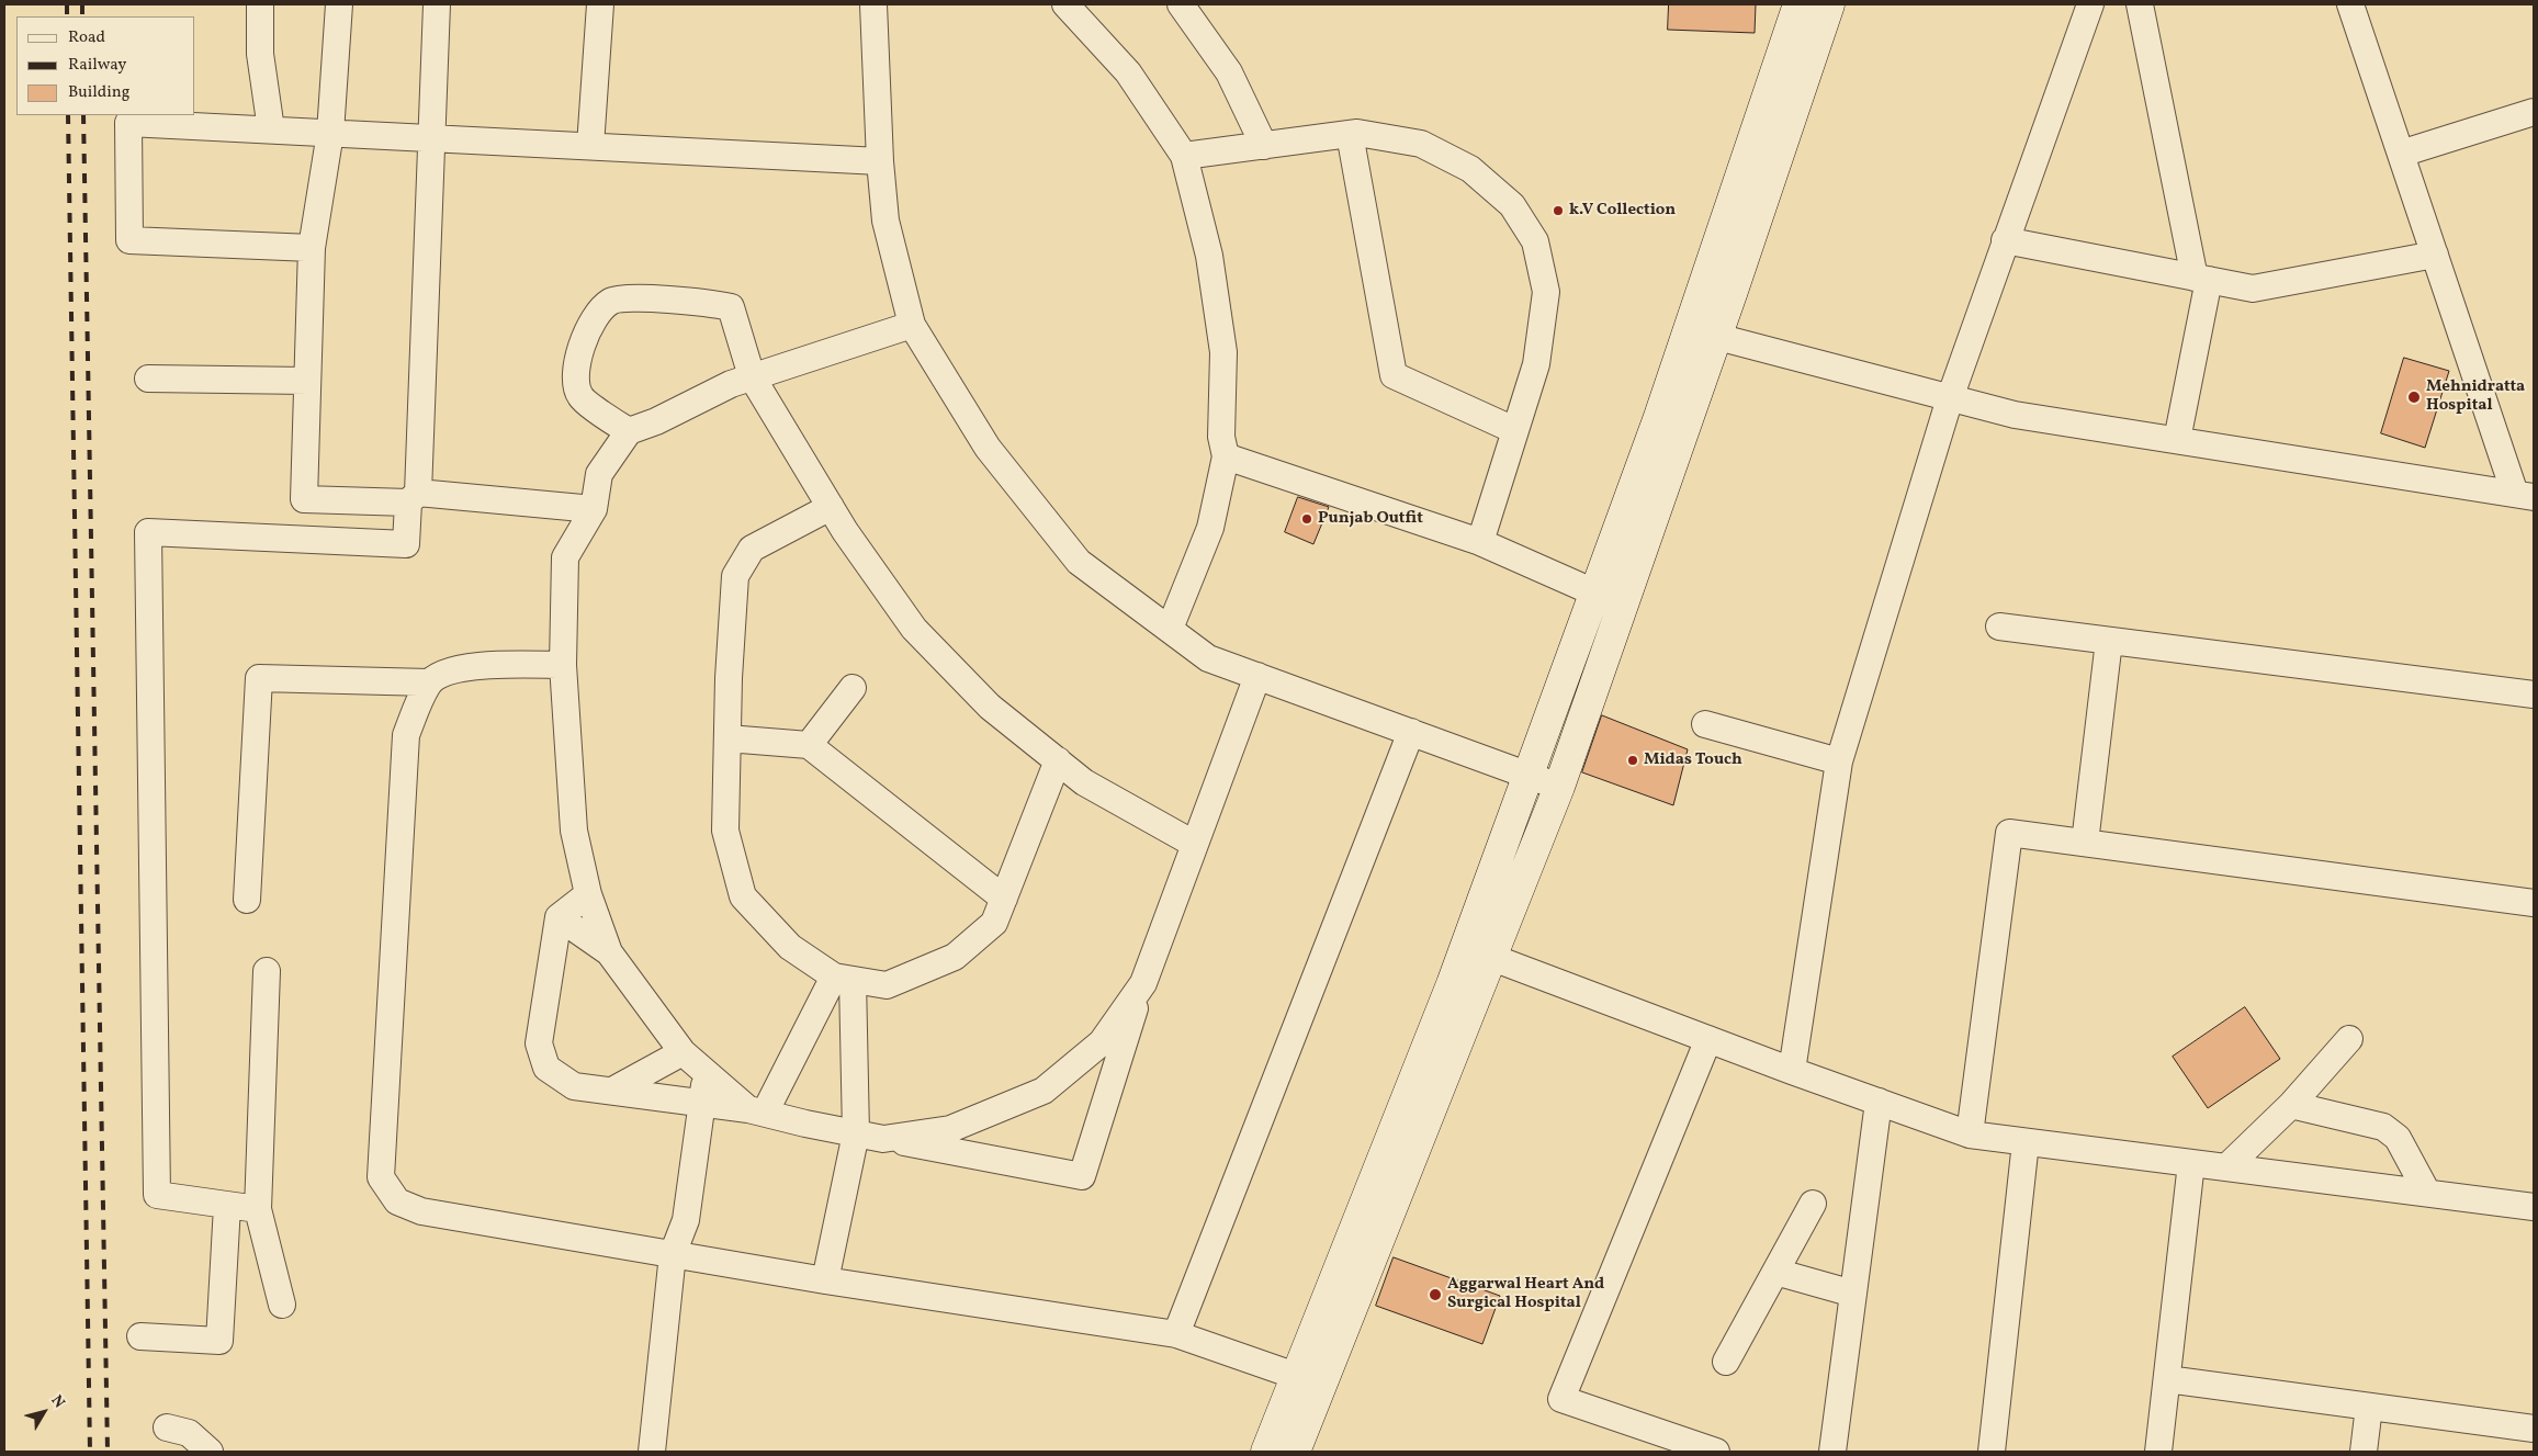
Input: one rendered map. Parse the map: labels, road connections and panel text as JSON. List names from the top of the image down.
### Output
{
  "places": [
    "k.V Collection",
    "Mehnidratta Hospital",
    "Punjab Outfit",
    "Midas Touch",
    "Aggarwal Heart And Surgical Hospital"
  ],
  "legend": ["Road", "Railway", "Building"],
  "north": "top right"
}
